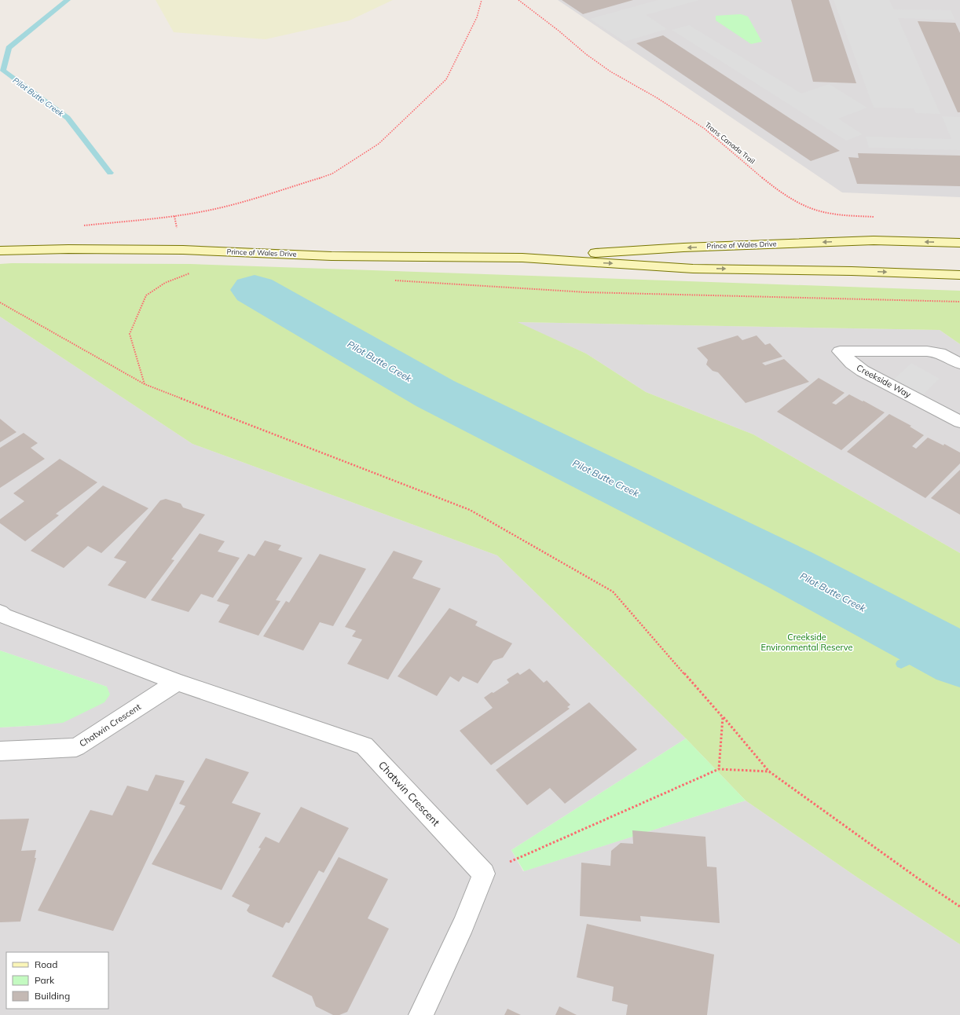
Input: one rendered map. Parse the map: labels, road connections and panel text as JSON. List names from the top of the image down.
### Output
{
  "streets": {
    "main road": ["Prince of Wales Drive"],
    "street": ["Creekside Way", "Chatwin Crescent"],
    "path": ["Trans Canada Trail"]
  },
  "water": ["Pilot Butte Creek"],
  "parks": ["Creekside Environmental Reserve"],
  "legend": ["Road", "Park", "Building"]
}
